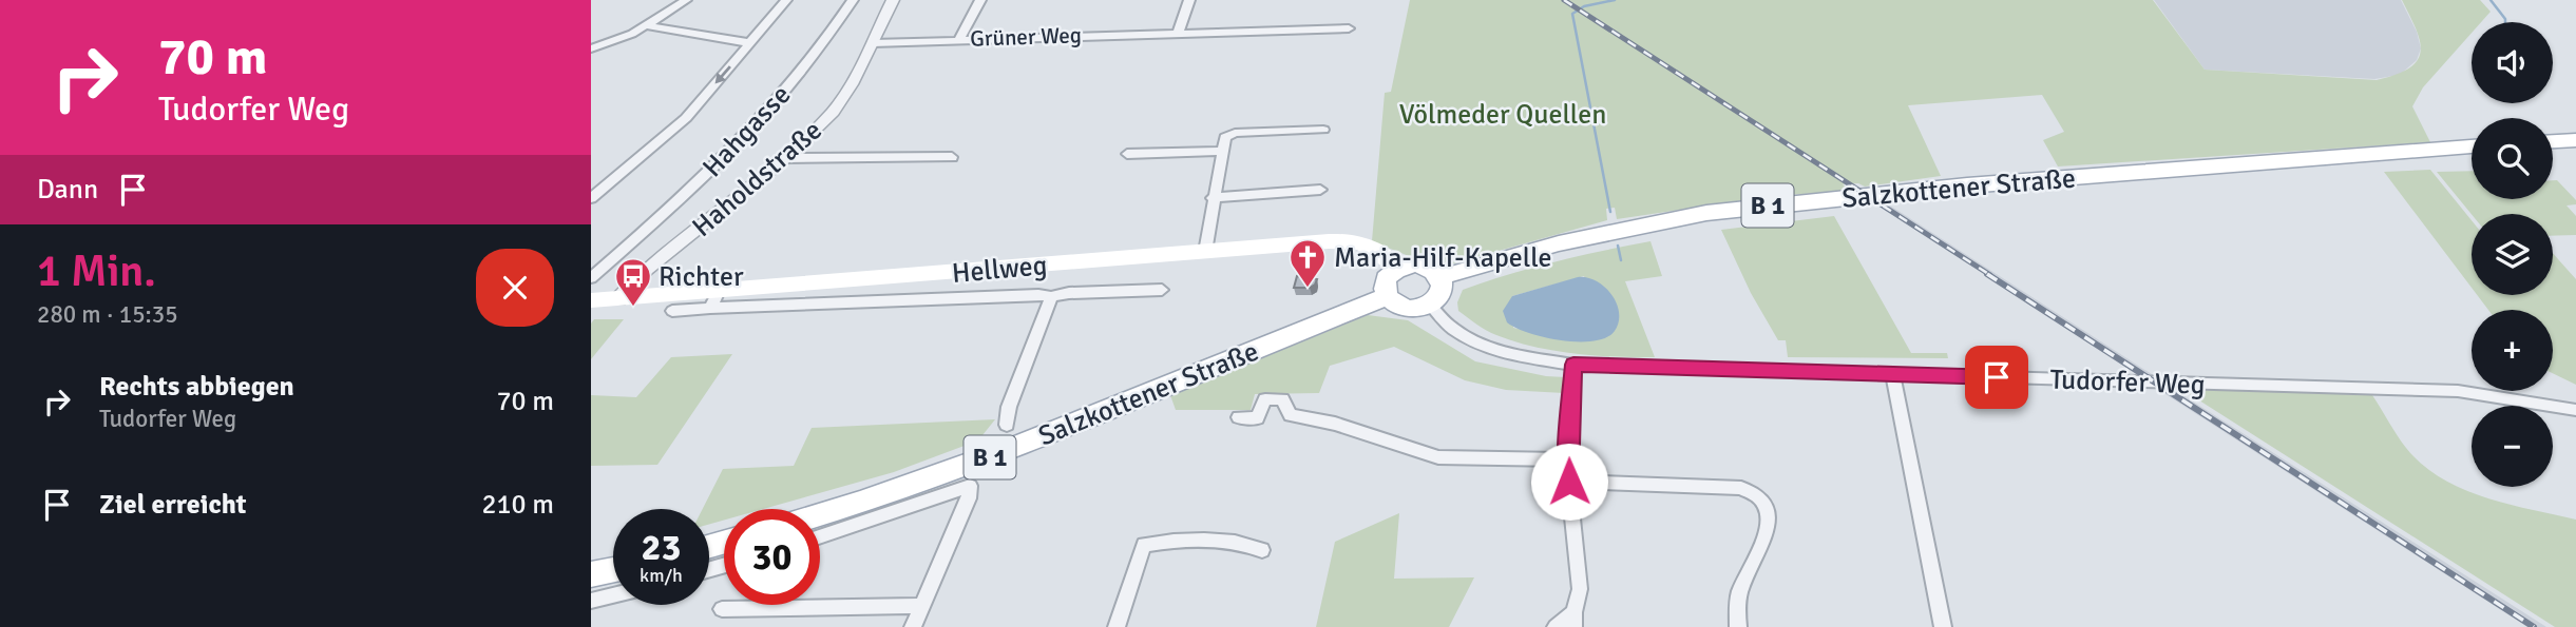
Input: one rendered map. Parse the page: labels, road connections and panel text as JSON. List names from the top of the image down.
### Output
{
  "streets": {
    "main road": ["Salzkottener Straße", "B 1", "Hellweg"],
    "street": [
      "Grüner Weg",
      "Hahgasse",
      "Haholdstraße",
      "Tudorfer Weg"
    ]
  },
  "crossings": [
    ["Grüner Weg", "Haholdstraße"],
    ["Haholdstraße", "Hellweg"],
    ["Salzkottener Straße", "Hellweg"],
    ["Salzkottener Straße", "Tudorfer Weg"],
    ["Hellweg", "Tudorfer Weg"]
  ],
  "parks": ["Völmeder Quellen"],
  "places": {
    "church": ["Maria-Hilf-Kapelle"],
    "bus stop": ["Richter"]
  },
  "page": {
    "turn": ["70 m", "Tudorfer Weg"],
    "map_buttons": ["+", "−"],
    "then": "Dann",
    "heading": ["1 Min.", "280 m · 15:35"],
    "list": [
      {
        "name": "Rechts abbiegen",
        "note": "Tudorfer Weg",
        "value": "70 m"
      },
      {
        "name": "Ziel erreicht",
        "value": "210 m"
      }
    ],
    "speed": "23 km/h",
    "limit": "30"
  }
}
